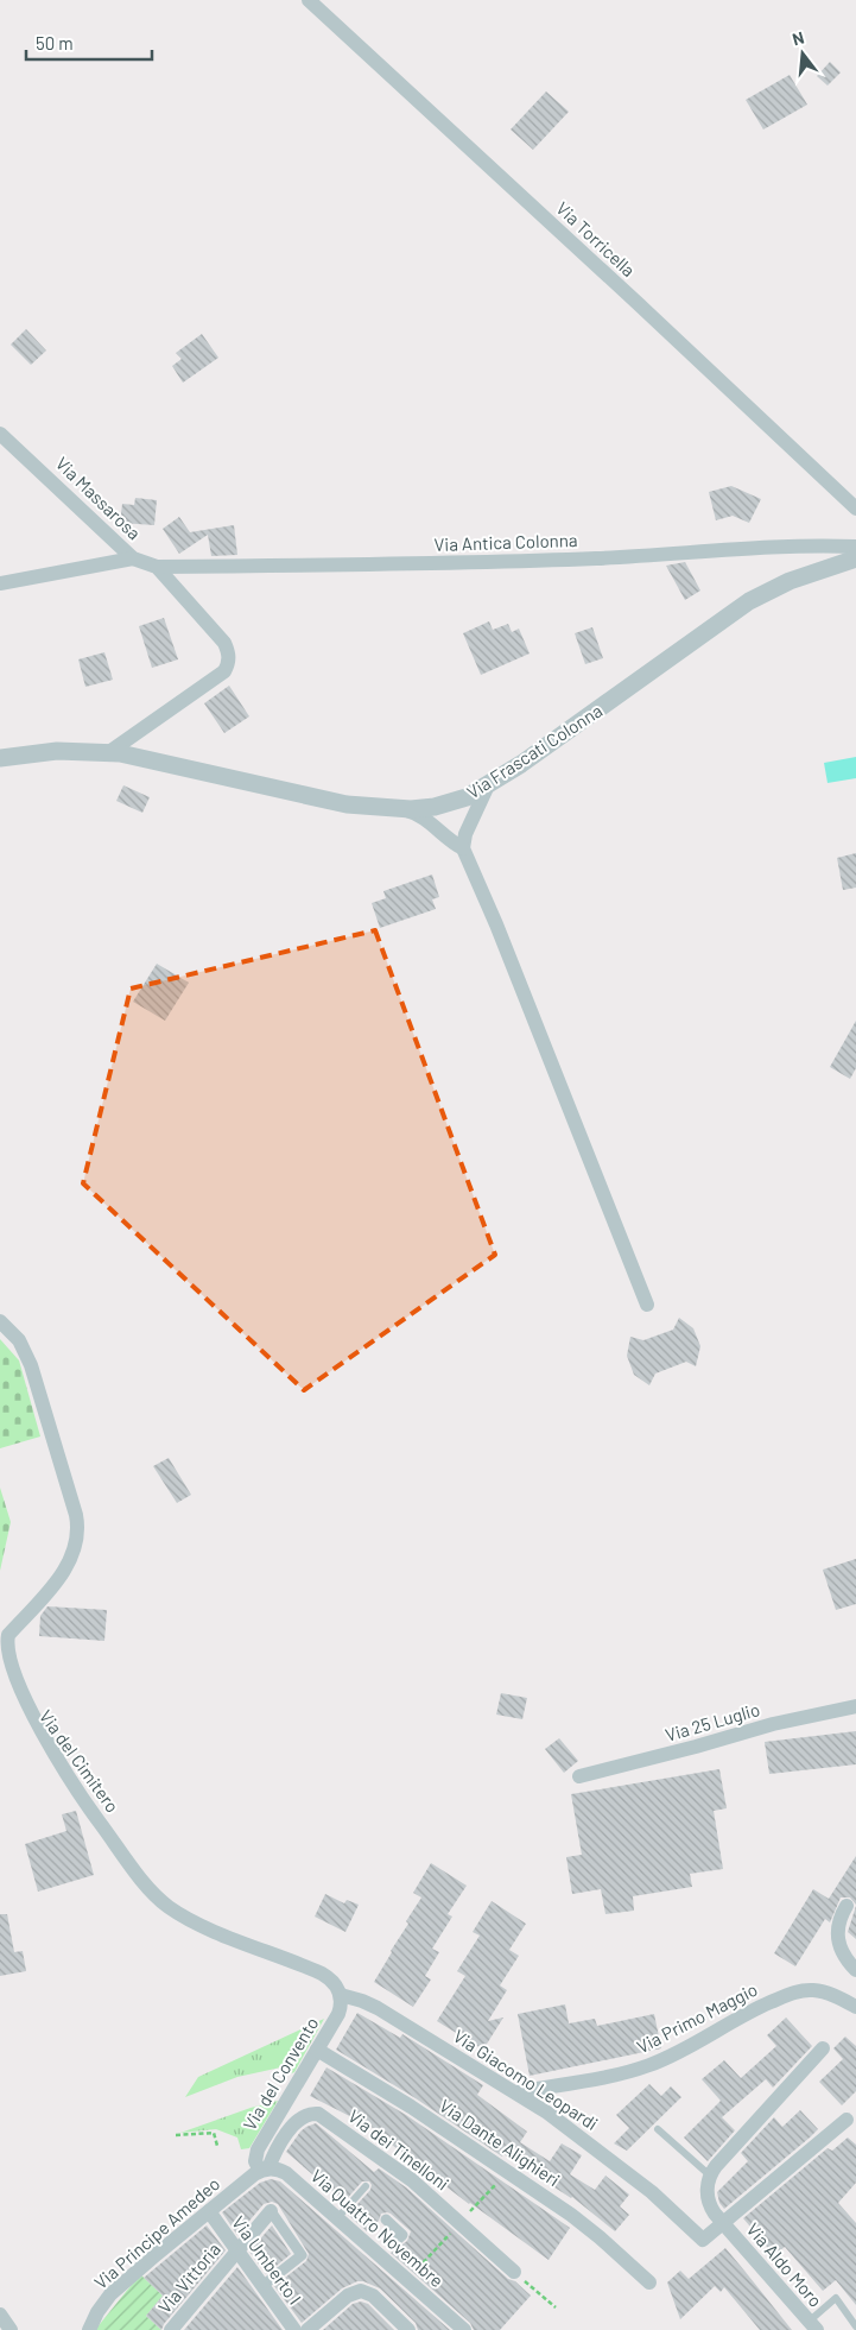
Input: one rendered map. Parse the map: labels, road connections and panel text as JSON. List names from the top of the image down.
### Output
{
  "streets": {
    "street": [
      "Via Torricella",
      "Via Massarosa",
      "Via Antica Colonna",
      "Via Frascati Colonna",
      "Via 25 Luglio",
      "Via del Cimitero",
      "Via Primo Maggio",
      "Via del Convento",
      "Via Giacomo Leopardi",
      "Via Dante Alighieri",
      "Via dei Tinelloni",
      "Via Quattro Novembre",
      "Via Principe Amedeo",
      "Via Umberto I",
      "Via Aldo Moro",
      "Via Vittoria"
    ]
  },
  "crossings": [
    ["Via Massarosa", "Via Antica Colonna"],
    ["Via Massarosa", "Via Frascati Colonna"],
    ["Via del Cimitero", "Via del Convento"],
    ["Via del Cimitero", "Via Giacomo Leopardi"],
    ["Via Primo Maggio", "Via Giacomo Leopardi"],
    ["Via del Convento", "Via Giacomo Leopardi"],
    ["Via del Convento", "Via Dante Alighieri"],
    ["Via del Convento", "Via dei Tinelloni"],
    ["Via del Convento", "Via Quattro Novembre"],
    ["Via del Convento", "Via Principe Amedeo"],
    ["Via Giacomo Leopardi", "Via Aldo Moro"],
    ["Via dei Tinelloni", "Via Quattro Novembre"],
    ["Via dei Tinelloni", "Via Principe Amedeo"],
    ["Via Quattro Novembre", "Via Principe Amedeo"],
    ["Via Principe Amedeo", "Via Umberto I"],
    ["Via Umberto I", "Via Vittoria"]
  ],
  "scale_bar": "50 m",
  "north": "top"
}
